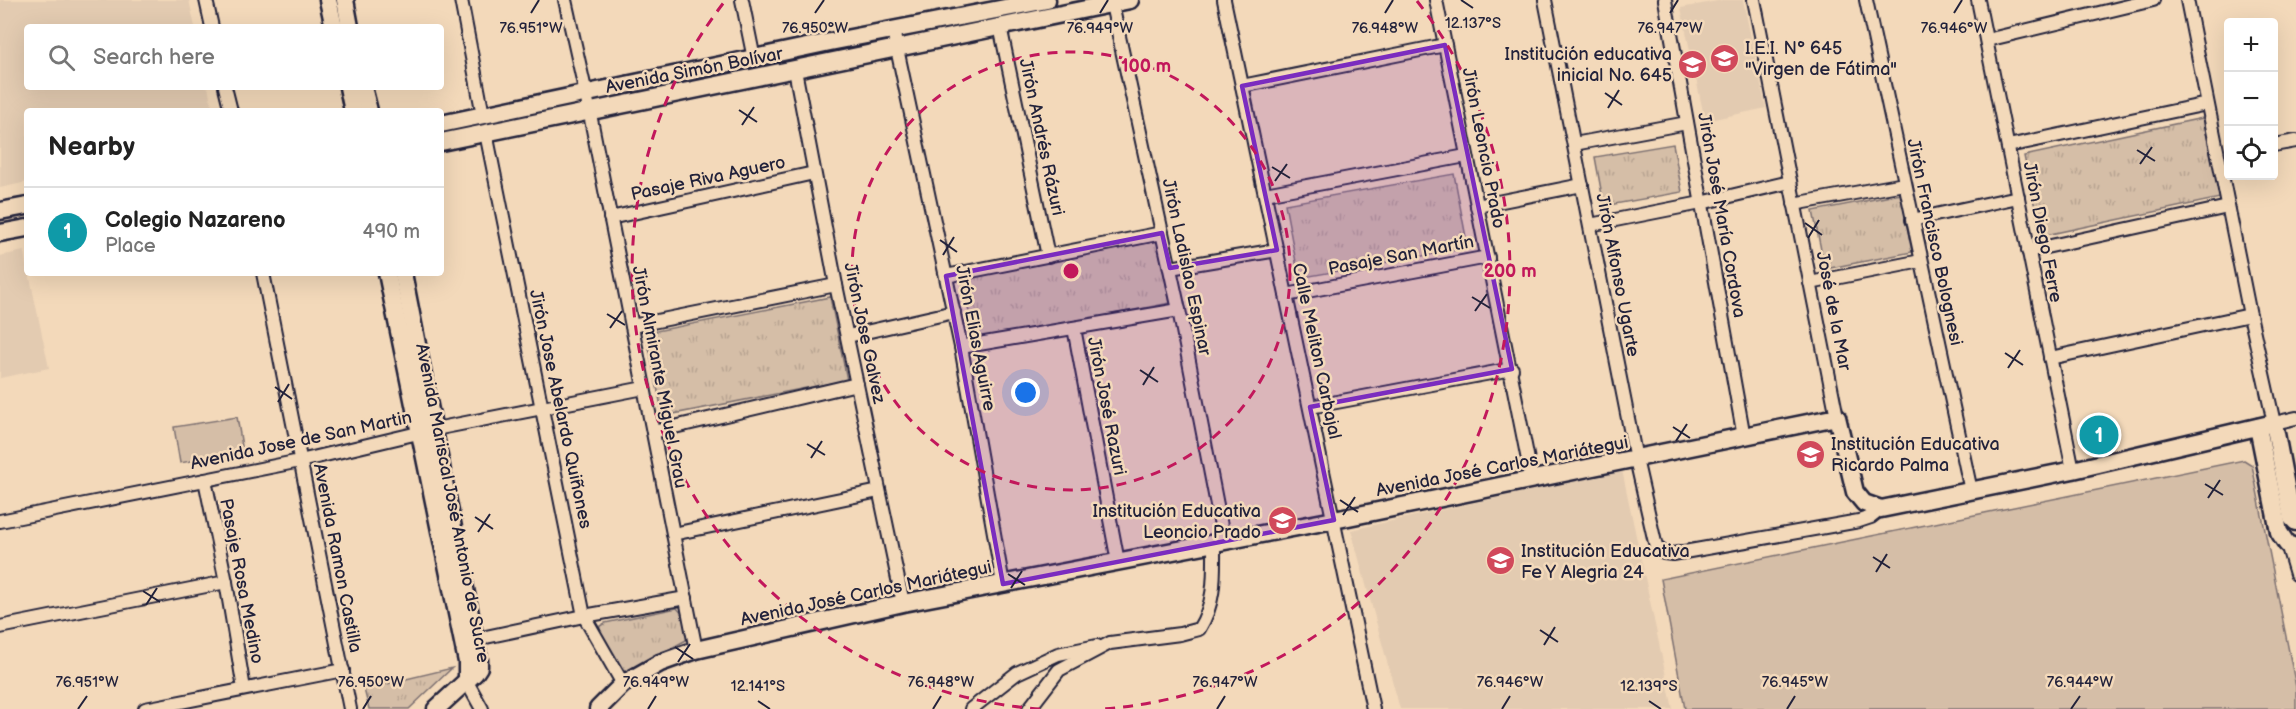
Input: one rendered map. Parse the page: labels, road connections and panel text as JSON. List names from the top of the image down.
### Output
{
  "streets": {
    "street": [
      "Avenida Simón Bolívar",
      "Jirón Andrés Rázuri",
      "Jirón Leoncio Prado",
      "Pasaje Riva Aguero",
      "Jirón José María Cordova",
      "Jirón Diego Ferre",
      "Jirón Francisco Bolognesi",
      "Pasaje San Martín",
      "Jirón Ladislao Espinar",
      "Jirón Alfonso Ugarte",
      "José de la Mar",
      "Jirón Jose Galvez",
      "Jirón Elias Aguirre",
      "Calle Meliton Carbajal",
      "Jirón Almirante Miguel Grau",
      "Jirón José Razuri",
      "Jirón Jose Abelardo Quiñones",
      "Avenida Jose de San Martin",
      "Avenida José Carlos Mariátegui",
      "Avenida Mariscal José Antonio de Sucre",
      "Avenida Ramon Castilla",
      "Pasaje Rosa Medino"
    ]
  },
  "crossings": [
    ["Avenida Simón Bolívar", "Jirón Andrés Rázuri"],
    ["Avenida Simón Bolívar", "Jirón Ladislao Espinar"],
    ["Avenida Simón Bolívar", "Jirón Jose Galvez"],
    ["Avenida Simón Bolívar", "Jirón Elias Aguirre"],
    ["Avenida Simón Bolívar", "Jirón Almirante Miguel Grau"],
    ["Avenida Simón Bolívar", "Jirón Jose Abelardo Quiñones"],
    ["Jirón Leoncio Prado", "Pasaje San Martín"],
    ["Jirón Leoncio Prado", "Avenida José Carlos Mariátegui"],
    ["Pasaje Riva Aguero", "Jirón Jose Galvez"],
    ["Pasaje Riva Aguero", "Jirón Almirante Miguel Grau"],
    ["Jirón José María Cordova", "Avenida José Carlos Mariátegui"],
    ["Pasaje San Martín", "Calle Meliton Carbajal"],
    ["Jirón Ladislao Espinar", "Avenida José Carlos Mariátegui"],
    ["Jirón Alfonso Ugarte", "Avenida José Carlos Mariátegui"],
    ["José de la Mar", "Avenida José Carlos Mariátegui"],
    ["Jirón Jose Galvez", "Avenida José Carlos Mariátegui"],
    ["Jirón Elias Aguirre", "Avenida José Carlos Mariátegui"],
    ["Calle Meliton Carbajal", "Avenida José Carlos Mariátegui"],
    ["Jirón Almirante Miguel Grau", "Avenida Jose de San Martin"],
    ["Jirón Almirante Miguel Grau", "Avenida José Carlos Mariátegui"],
    ["Jirón José Razuri", "Avenida José Carlos Mariátegui"],
    ["Jirón Jose Abelardo Quiñones", "Avenida Jose de San Martin"],
    ["Jirón Jose Abelardo Quiñones", "Avenida José Carlos Mariátegui"],
    ["Avenida Jose de San Martin", "Avenida Mariscal José Antonio de Sucre"],
    ["Avenida Jose de San Martin", "Avenida Ramon Castilla"],
    ["Avenida Jose de San Martin", "Pasaje Rosa Medino"]
  ],
  "places": {
    "school or university": [
      "I.E.I. N° 645 \"Virgen de Fátima\"",
      "Institución educativa inicial No. 645",
      "Institución Educativa Ricardo Palma",
      "Institución Educativa Leoncio Prado",
      "Institución Educativa Fe Y Alegria 24"
    ]
  },
  "page": {
    "map_buttons": ["+", "−"],
    "search": "Search here",
    "heading": "Nearby",
    "list": [
      {
        "mark": "1",
        "name": "Colegio Nazareno",
        "note": "Place",
        "value": "490 m"
      }
    ],
    "pins": "1"
  },
  "coordinates": [
    "12.137°S",
    "76.951°W",
    "76.950°W",
    "76.949°W",
    "76.948°W",
    "76.947°W",
    "76.946°W",
    "76.945°W",
    "76.944°W",
    "12.141°S",
    "12.139°S"
  ],
  "rings": ["100 m", "200 m"]
}
